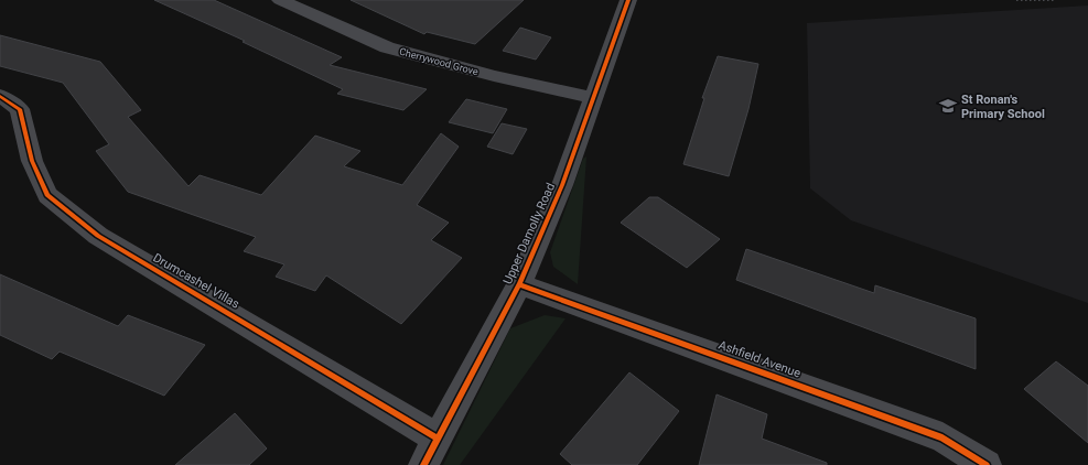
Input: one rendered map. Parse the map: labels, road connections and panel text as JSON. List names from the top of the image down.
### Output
{
  "streets": {
    "street": [
      "Cherrywood Grove",
      "Upper Damolly Road",
      "Drumcashel Villas",
      "Ashfield Avenue"
    ]
  },
  "crossings": [
    ["Cherrywood Grove", "Upper Damolly Road"],
    ["Upper Damolly Road", "Drumcashel Villas"],
    ["Upper Damolly Road", "Ashfield Avenue"]
  ],
  "places": {
    "school or university": ["St Ronan's Primary School"]
  }
}
